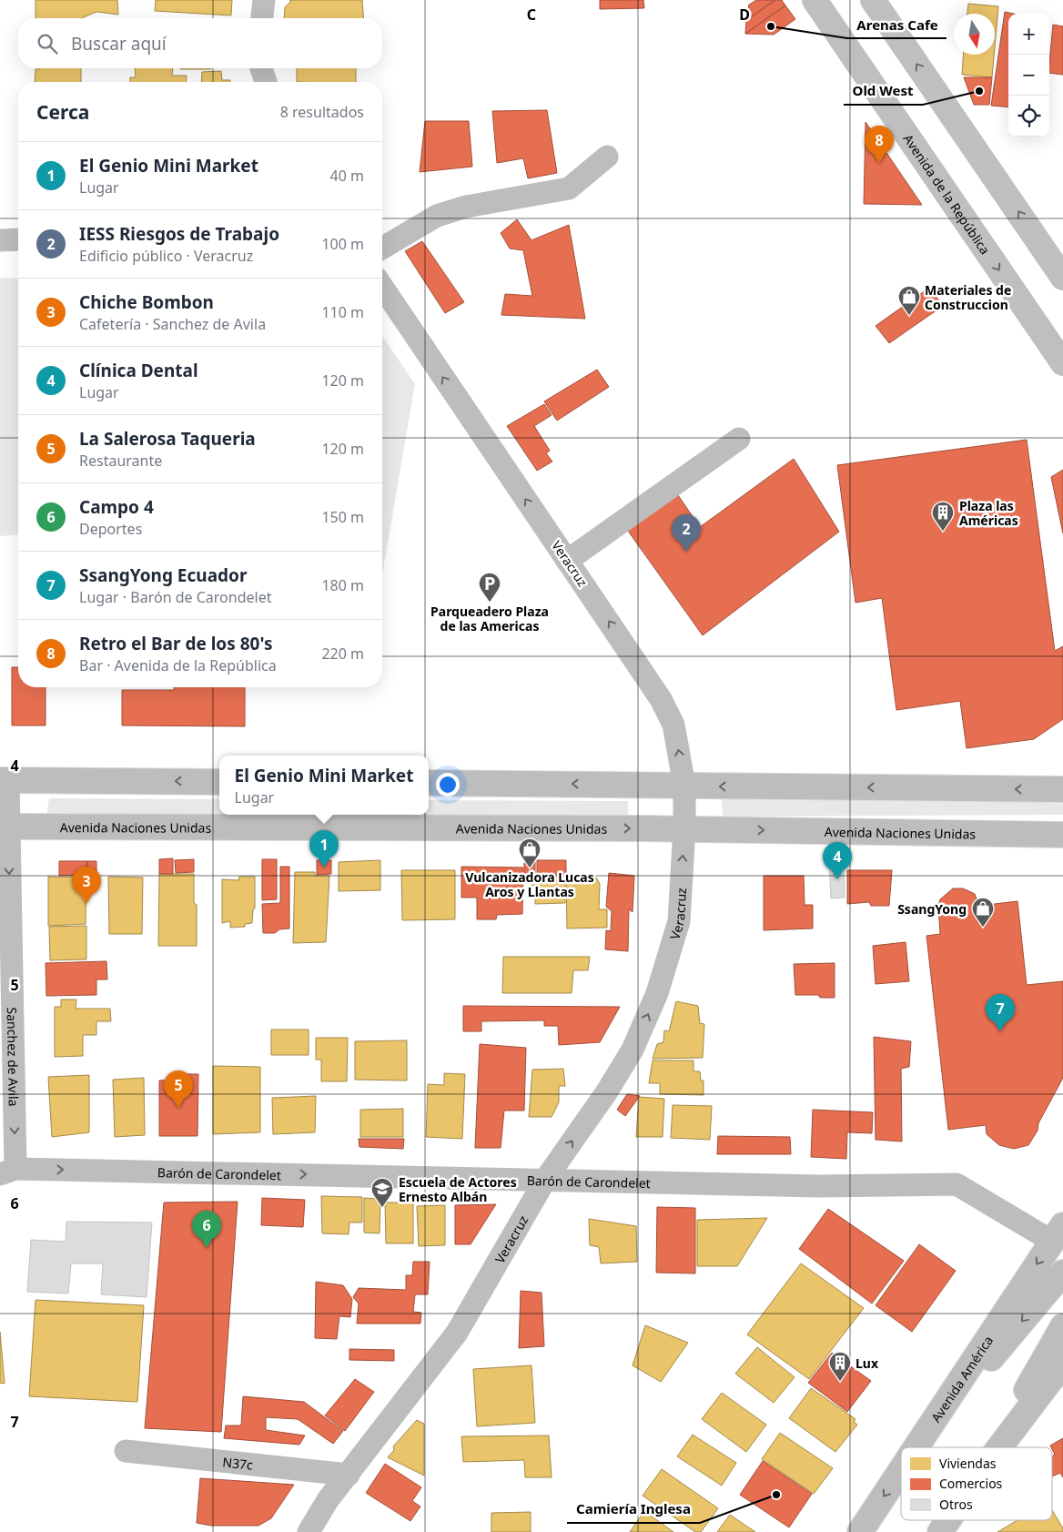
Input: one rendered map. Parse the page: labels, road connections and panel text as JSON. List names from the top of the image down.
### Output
{
  "streets": {
    "main road": ["Avenida de la República", "Avenida Naciones Unidas", "Avenida América"],
    "street": [
      "Veracruz",
      "Sanchez de Avila",
      "Barón de Carondelet",
      "N37c"
    ]
  },
  "crossings": [
    ["Veracruz", "Avenida Naciones Unidas"],
    ["Veracruz", "Barón de Carondelet"],
    ["Veracruz", "N37c"],
    ["Avenida Naciones Unidas", "Sanchez de Avila"],
    ["Sanchez de Avila", "Barón de Carondelet"],
    ["Barón de Carondelet", "Avenida América"]
  ],
  "one_way": ["Veracruz", "Sanchez de Avila", "Barón de Carondelet"],
  "places": {
    "other": ["Arenas Cafe", "Old West", "Camiería Inglesa"],
    "shop": ["Materiales de Construccion", "Vulcanizadora Lucas Aros y Llantas", "SsangYong"],
    "building": ["Plaza las Américas", "Lux"],
    "parking": ["Parqueadero Plaza de las Americas"],
    "school or university": ["Escuela de Actores Ernesto Albán"]
  },
  "legend": ["Viviendas", "Comercios", "Otros"],
  "north": "bottom",
  "page": {
    "map_buttons": ["+", "−"],
    "search": "Buscar aquí",
    "heading": ["Cerca", "8 resultados"],
    "pins": [
      "8",
      "2",
      "1",
      "4",
      "3",
      "7",
      "5",
      "6"
    ],
    "list": [
      {
        "mark": "1",
        "name": "El Genio Mini Market",
        "note": "Lugar",
        "value": "40 m"
      },
      {
        "mark": "2",
        "name": "IESS Riesgos de Trabajo",
        "note": "Edificio público · Veracruz",
        "value": "100 m"
      },
      {
        "mark": "3",
        "name": "Chiche Bombon",
        "note": "Cafetería · Sanchez de Avila",
        "value": "110 m"
      },
      {
        "mark": "4",
        "name": "Clínica Dental",
        "note": "Lugar",
        "value": "120 m"
      },
      {
        "mark": "5",
        "name": "La Salerosa Taqueria",
        "note": "Restaurante",
        "value": "120 m"
      },
      {
        "mark": "6",
        "name": "Campo 4",
        "note": "Deportes",
        "value": "150 m"
      },
      {
        "mark": "7",
        "name": "SsangYong Ecuador",
        "note": "Lugar · Barón de Carondelet",
        "value": "180 m"
      },
      {
        "mark": "8",
        "name": "Retro el Bar de los 80's",
        "note": "Bar · Avenida de la República",
        "value": "220 m"
      }
    ],
    "popup": ["El Genio Mini Market", "Lugar"]
  },
  "grid": {
    "columns": ["C", "D"],
    "rows": [
      "4",
      "5",
      "6",
      "7"
    ]
  }
}
